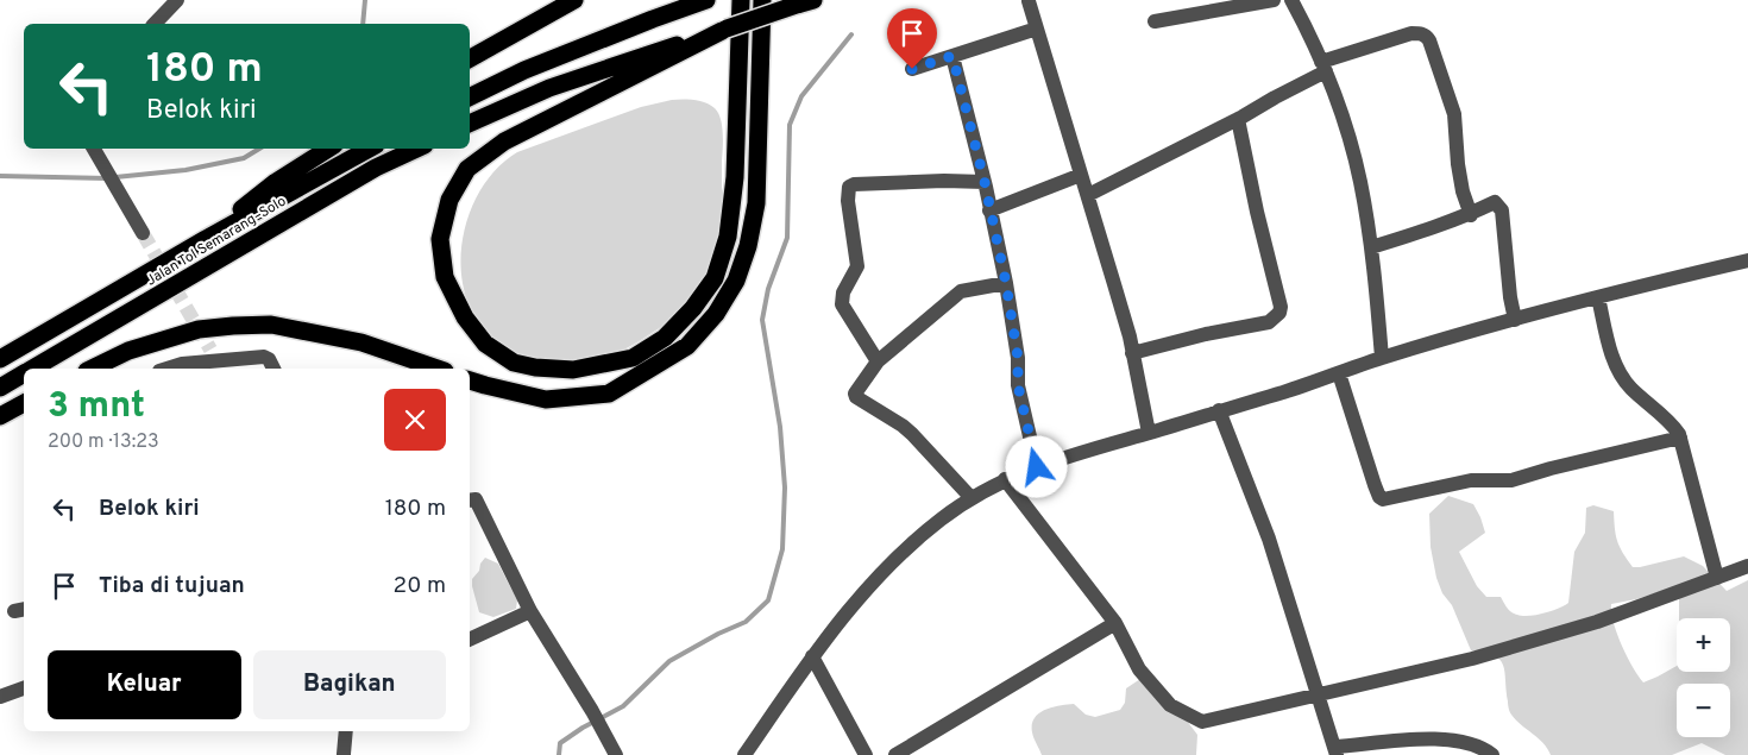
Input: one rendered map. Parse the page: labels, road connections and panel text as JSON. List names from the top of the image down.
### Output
{
  "streets": {
    "highway": ["Jalan Tol Semarang–Solo"]
  },
  "page": {
    "turn": ["180 m", "Belok kiri"],
    "heading": ["3 mnt", "200 m · 13:23"],
    "list": [
      {
        "name": "Belok kiri",
        "value": "180 m"
      },
      {
        "name": "Tiba di tujuan",
        "value": "20 m"
      }
    ],
    "map_buttons": ["+", "−"],
    "buttons": ["Keluar", "Bagikan"]
  }
}
